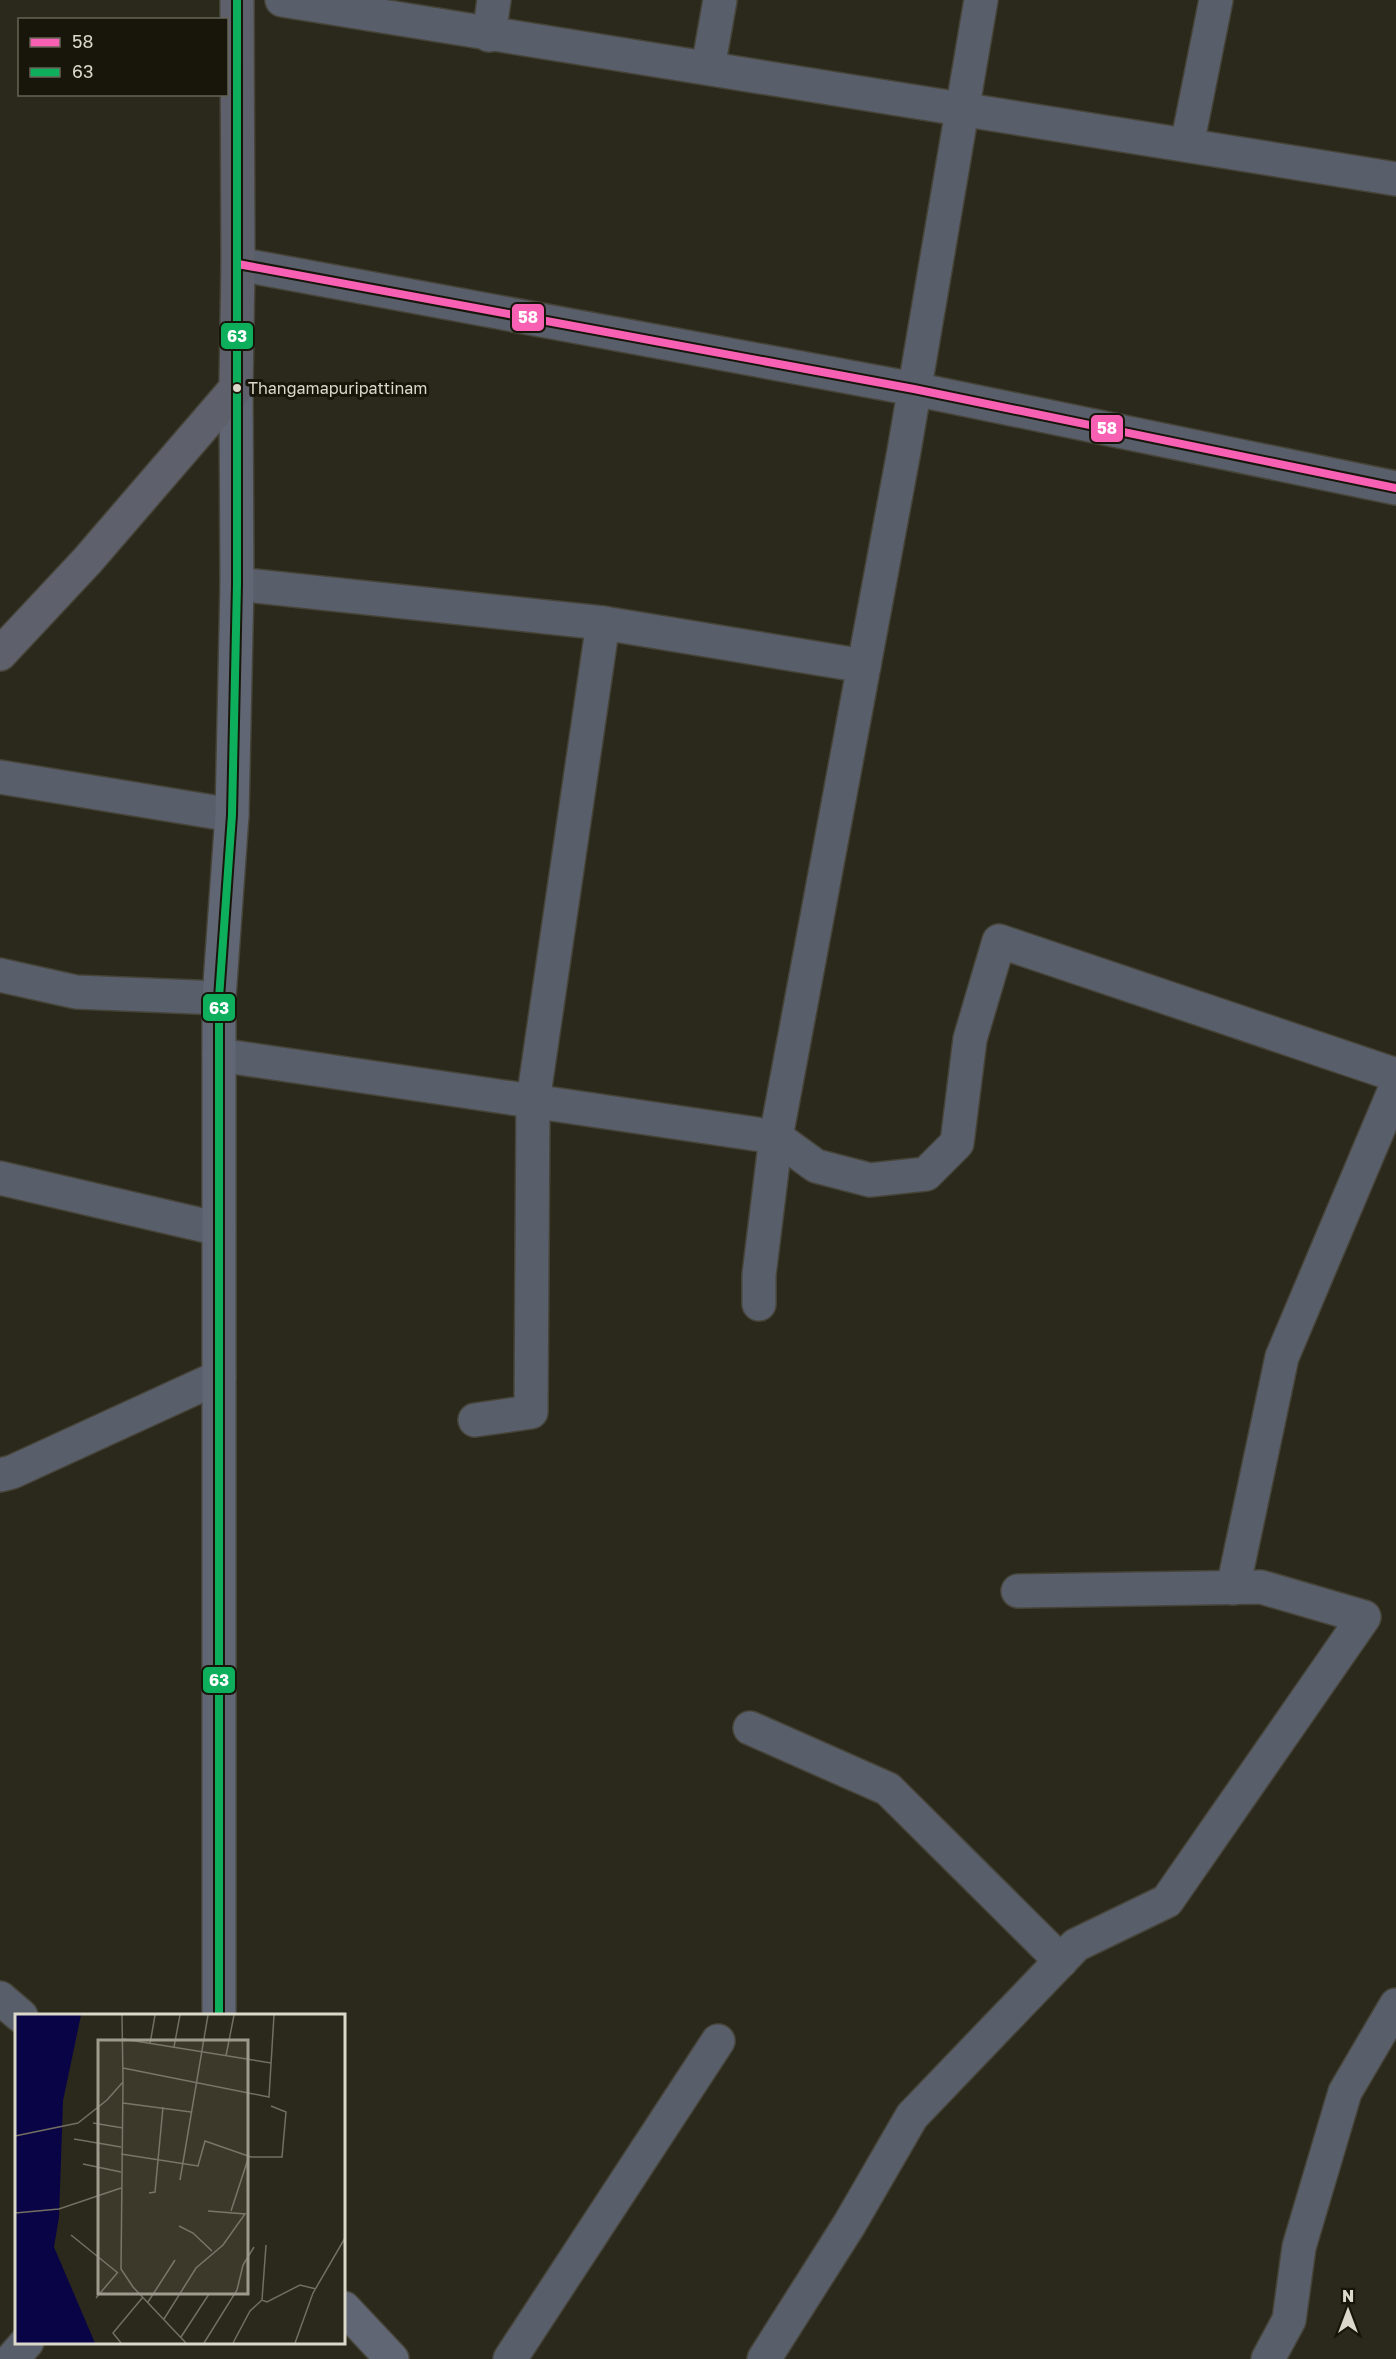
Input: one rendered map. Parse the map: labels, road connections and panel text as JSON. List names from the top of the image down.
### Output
{
  "places": ["Thangamapuripattinam"],
  "lines": ["transit line 63", "transit line 58"],
  "legend": ["58", "63"],
  "north": "top"
}
